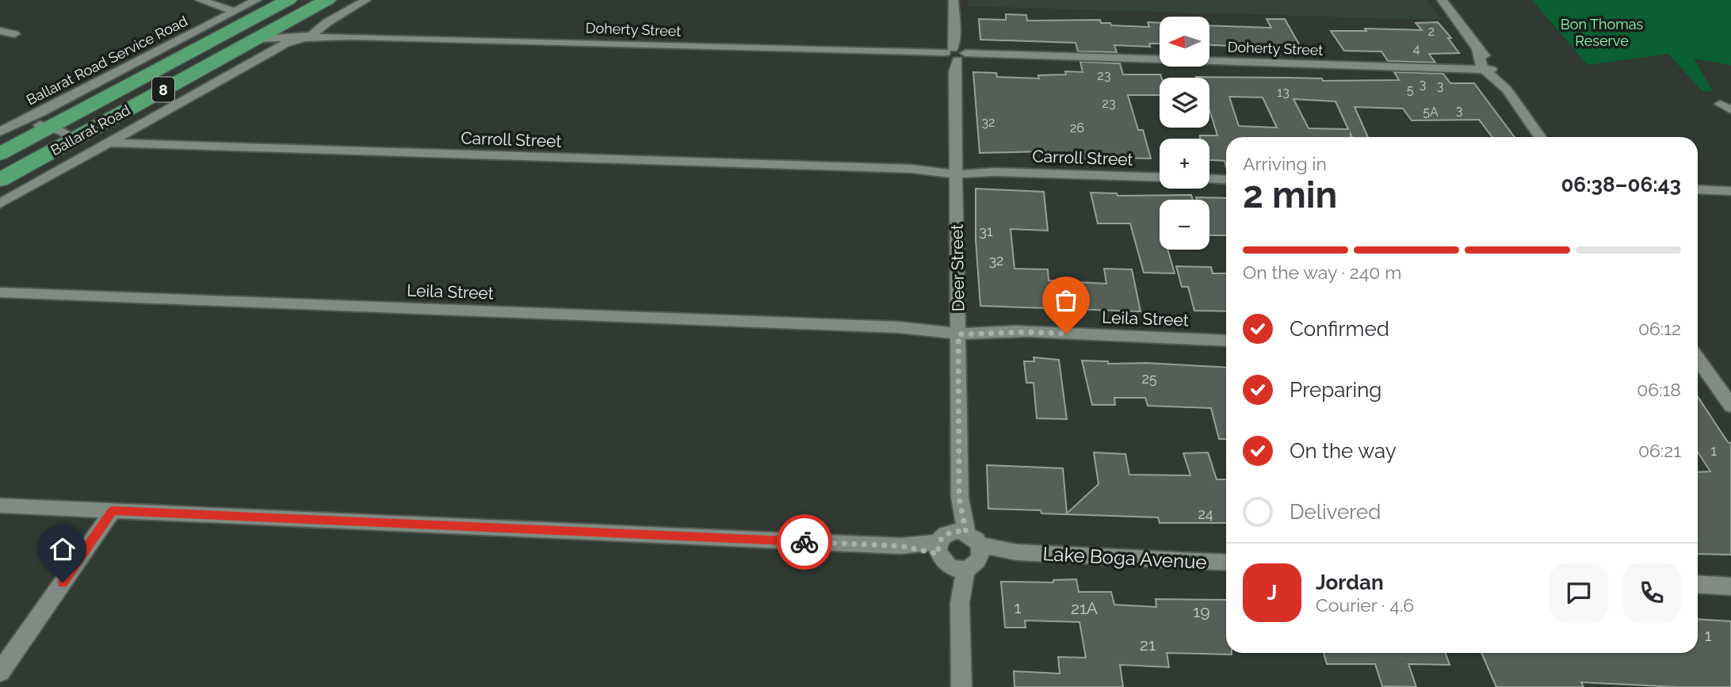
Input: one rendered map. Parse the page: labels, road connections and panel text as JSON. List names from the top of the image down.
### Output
{
  "streets": {
    "highway": ["8", "Ballarat Road"],
    "street": [
      "Doherty Street",
      "Ballarat Road Service Road",
      "Carroll Street",
      "Deer Street",
      "Leila Street",
      "Lake Boga Avenue"
    ]
  },
  "crossings": [
    ["Doherty Street", "Ballarat Road"],
    ["Doherty Street", "Deer Street"],
    ["Carroll Street", "Deer Street"],
    ["Deer Street", "Leila Street"],
    ["Deer Street", "Lake Boga Avenue"]
  ],
  "parks": ["Bon Thomas Reserve"],
  "house_numbers": [
    "2",
    "4",
    "23",
    "3",
    "3",
    "5",
    "13",
    "23",
    "3",
    "5A",
    "32",
    "26",
    "31",
    "32",
    "25",
    "1",
    "24",
    "1",
    "21A",
    "19",
    "1",
    "21"
  ],
  "north": "left",
  "page": {
    "map_buttons": ["+", "−"],
    "heading": ["2 min", "Arriving in", "06:38–06:43"],
    "panel": ["Jordan", "Courier · 4.6"],
    "bar": "On the way · 240 m",
    "list": [
      ["Confirmed", "06:12"],
      ["Preparing", "06:18"],
      ["On the way", "06:21"],
      "Delivered"
    ],
    "round": "J"
  }
}
